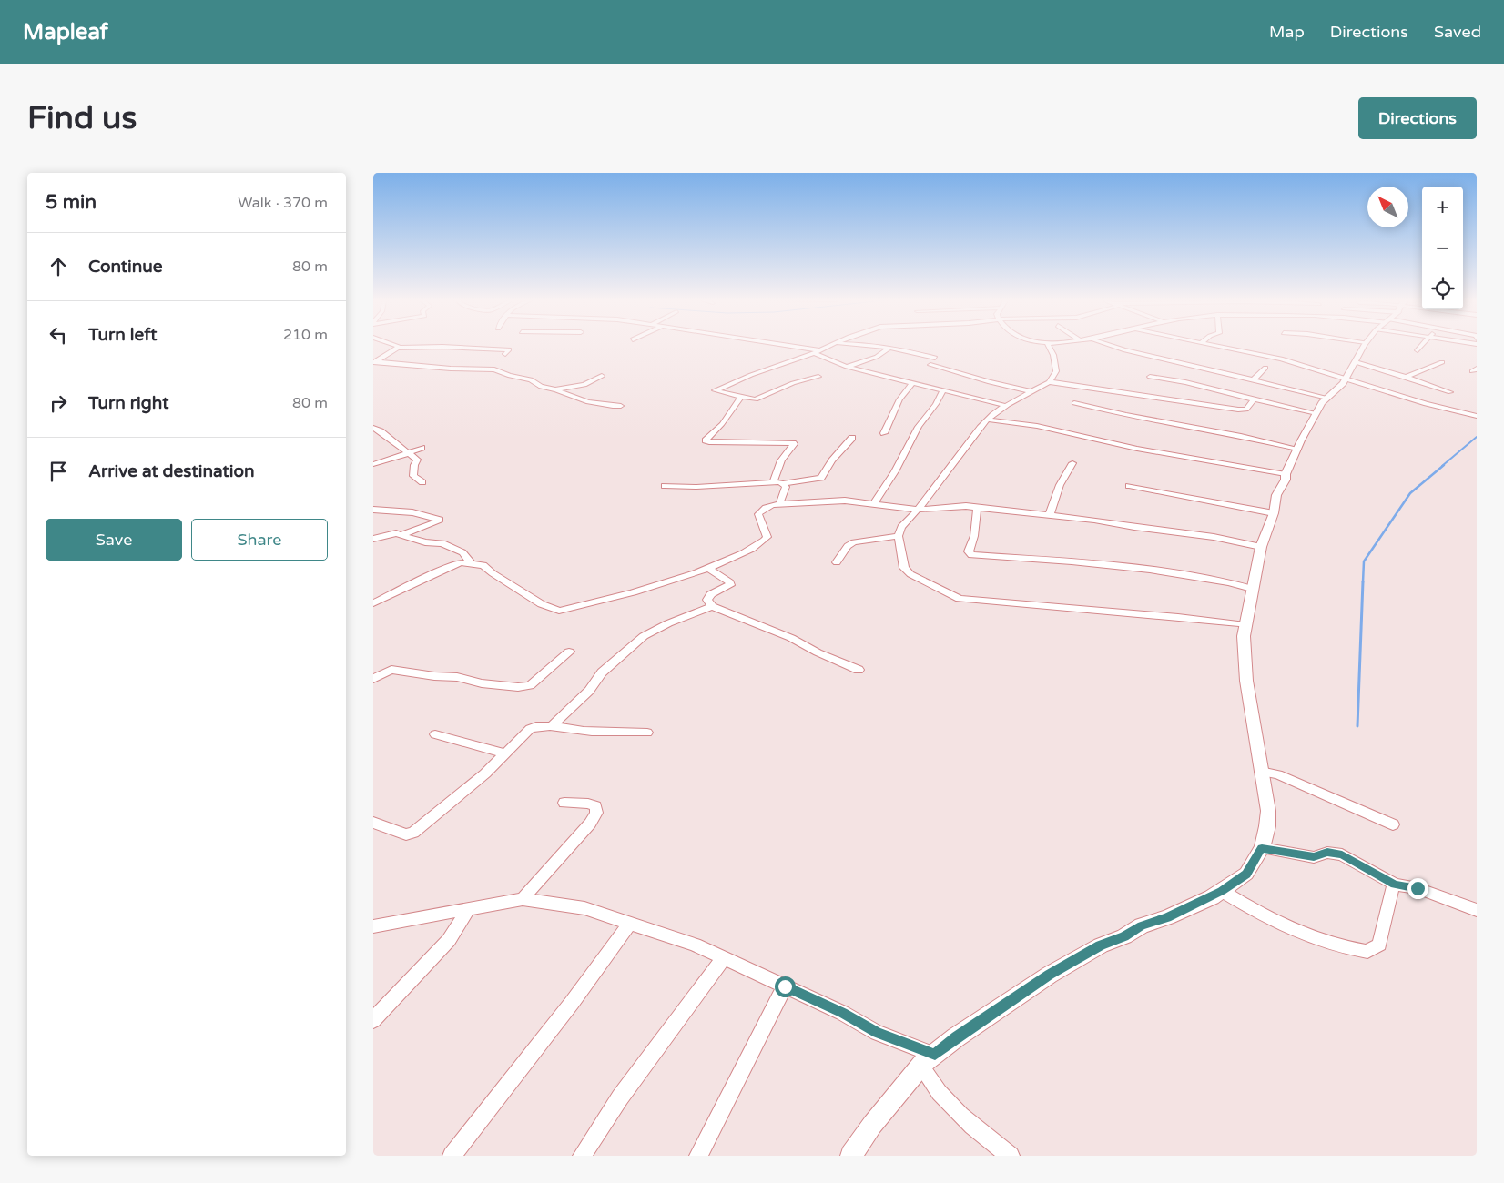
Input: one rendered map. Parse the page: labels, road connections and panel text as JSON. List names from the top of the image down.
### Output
{
  "north": "top left",
  "page": {
    "header": "Mapleaf",
    "nav": ["Map", "Directions", "Saved"],
    "buttons": [
      "Directions",
      ["Save", "Share"]
    ],
    "title": "Find us",
    "heading": ["5 min", "Walk · 370 m"],
    "map_buttons": ["+", "−"],
    "list": [
      ["Continue", "80 m"],
      ["Turn left", "210 m"],
      ["Turn right", "80 m"],
      "Arrive at destination"
    ]
  }
}
